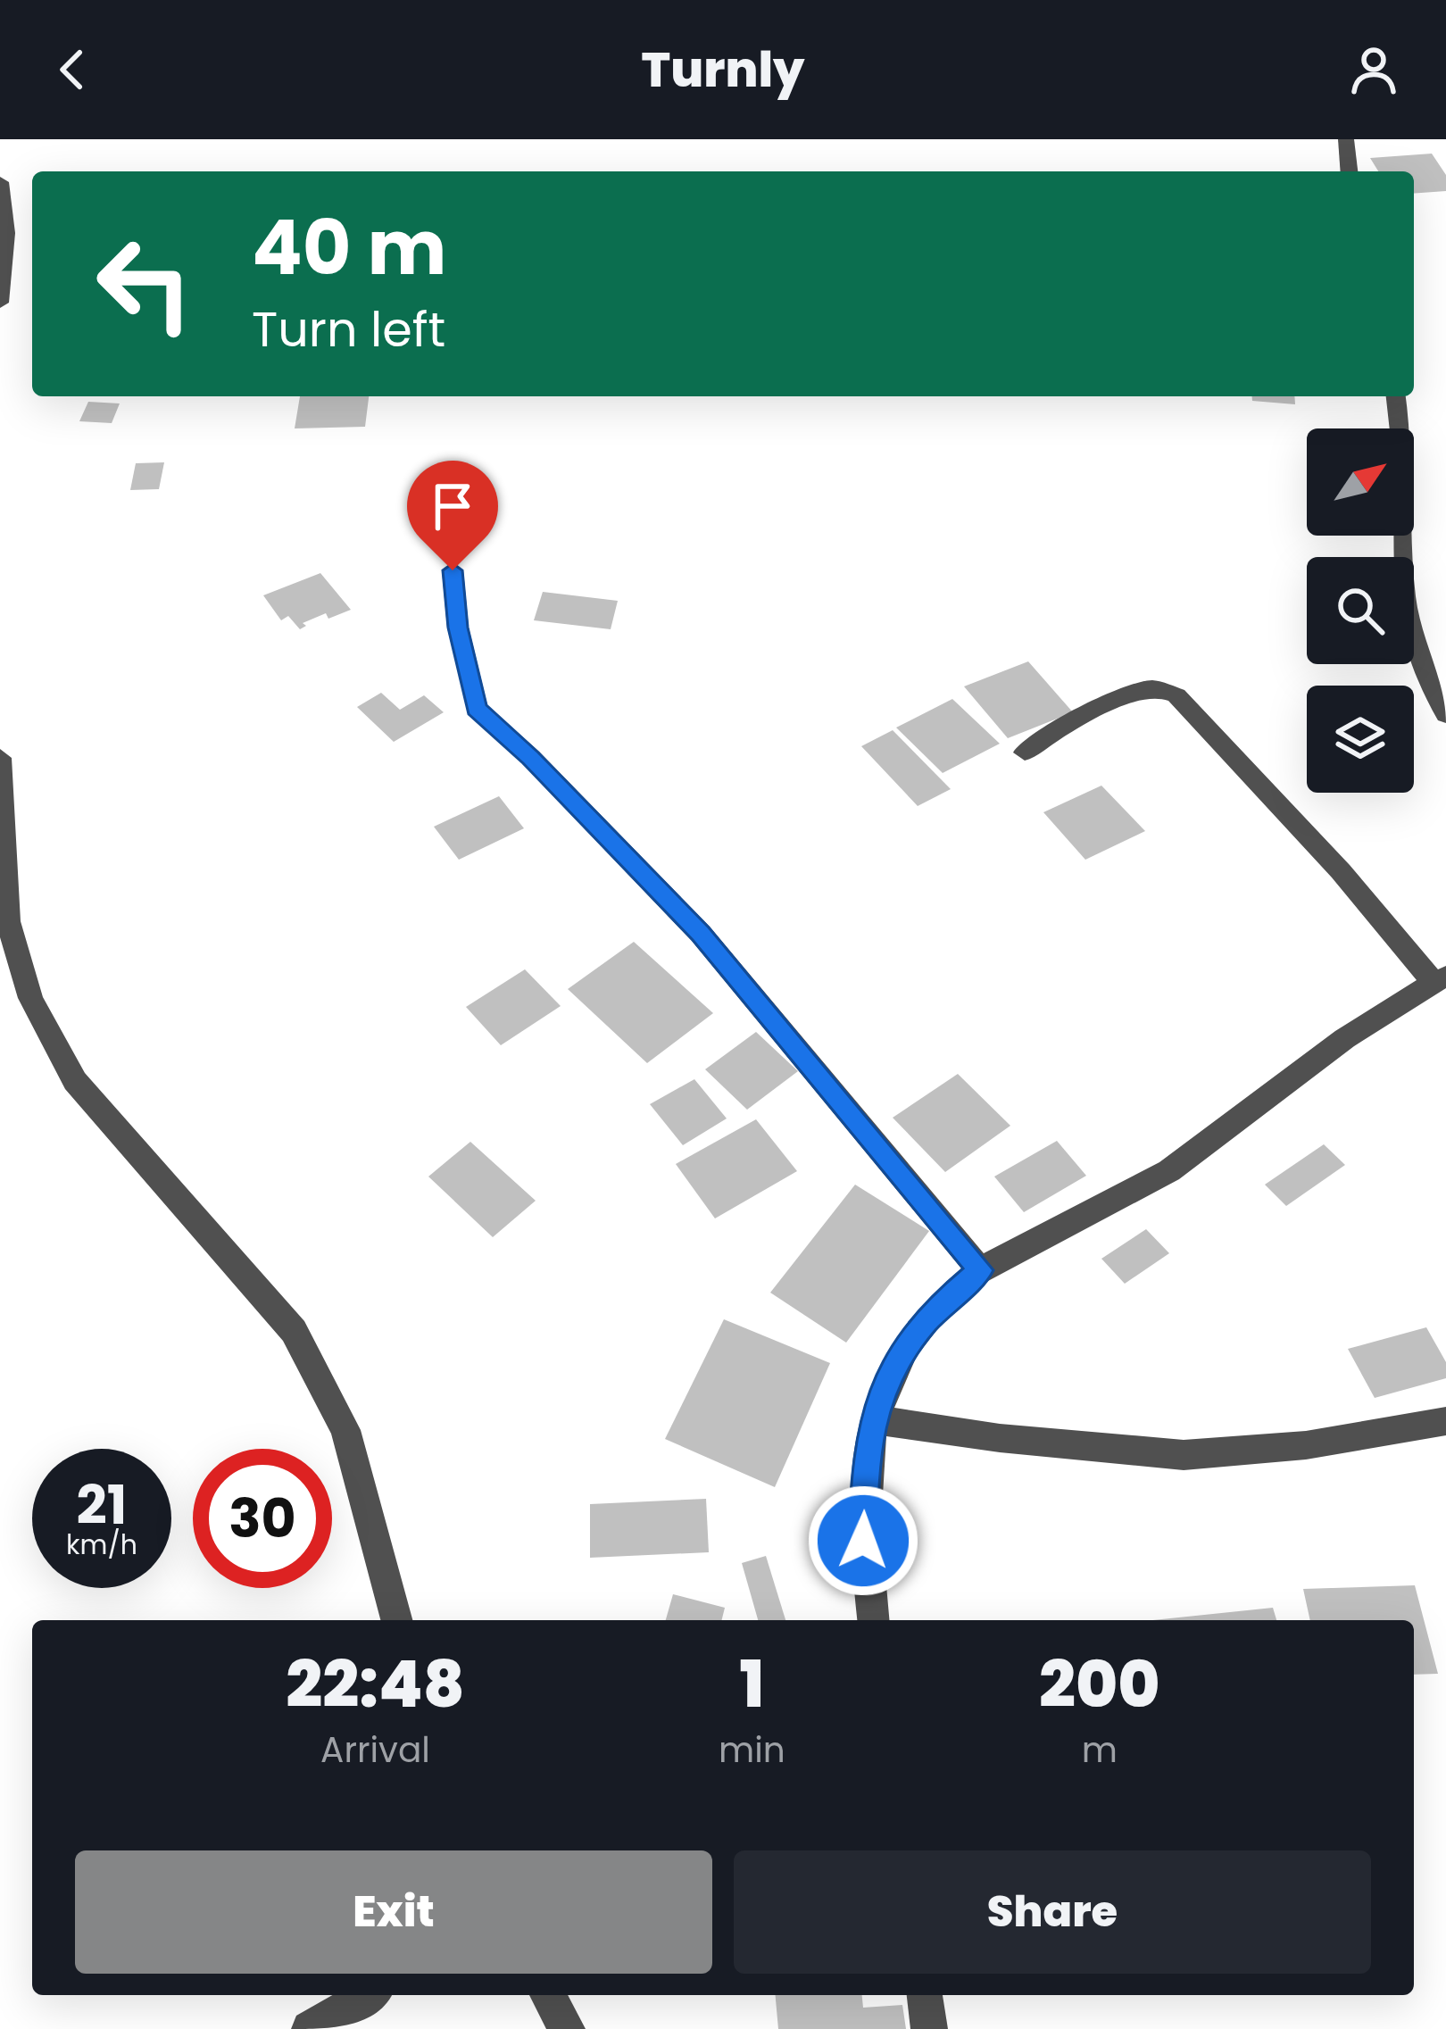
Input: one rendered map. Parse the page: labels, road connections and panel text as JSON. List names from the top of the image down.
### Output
{
  "north": "top right",
  "page": {
    "header": "Turnly",
    "turn": ["40 m", "Turn left"],
    "speed": "21 km/h",
    "limit": "30",
    "eta": [
      "22:48",
      "Arrival",
      "1",
      "min",
      "200",
      "m"
    ],
    "buttons": ["Exit", "Share"]
  }
}
